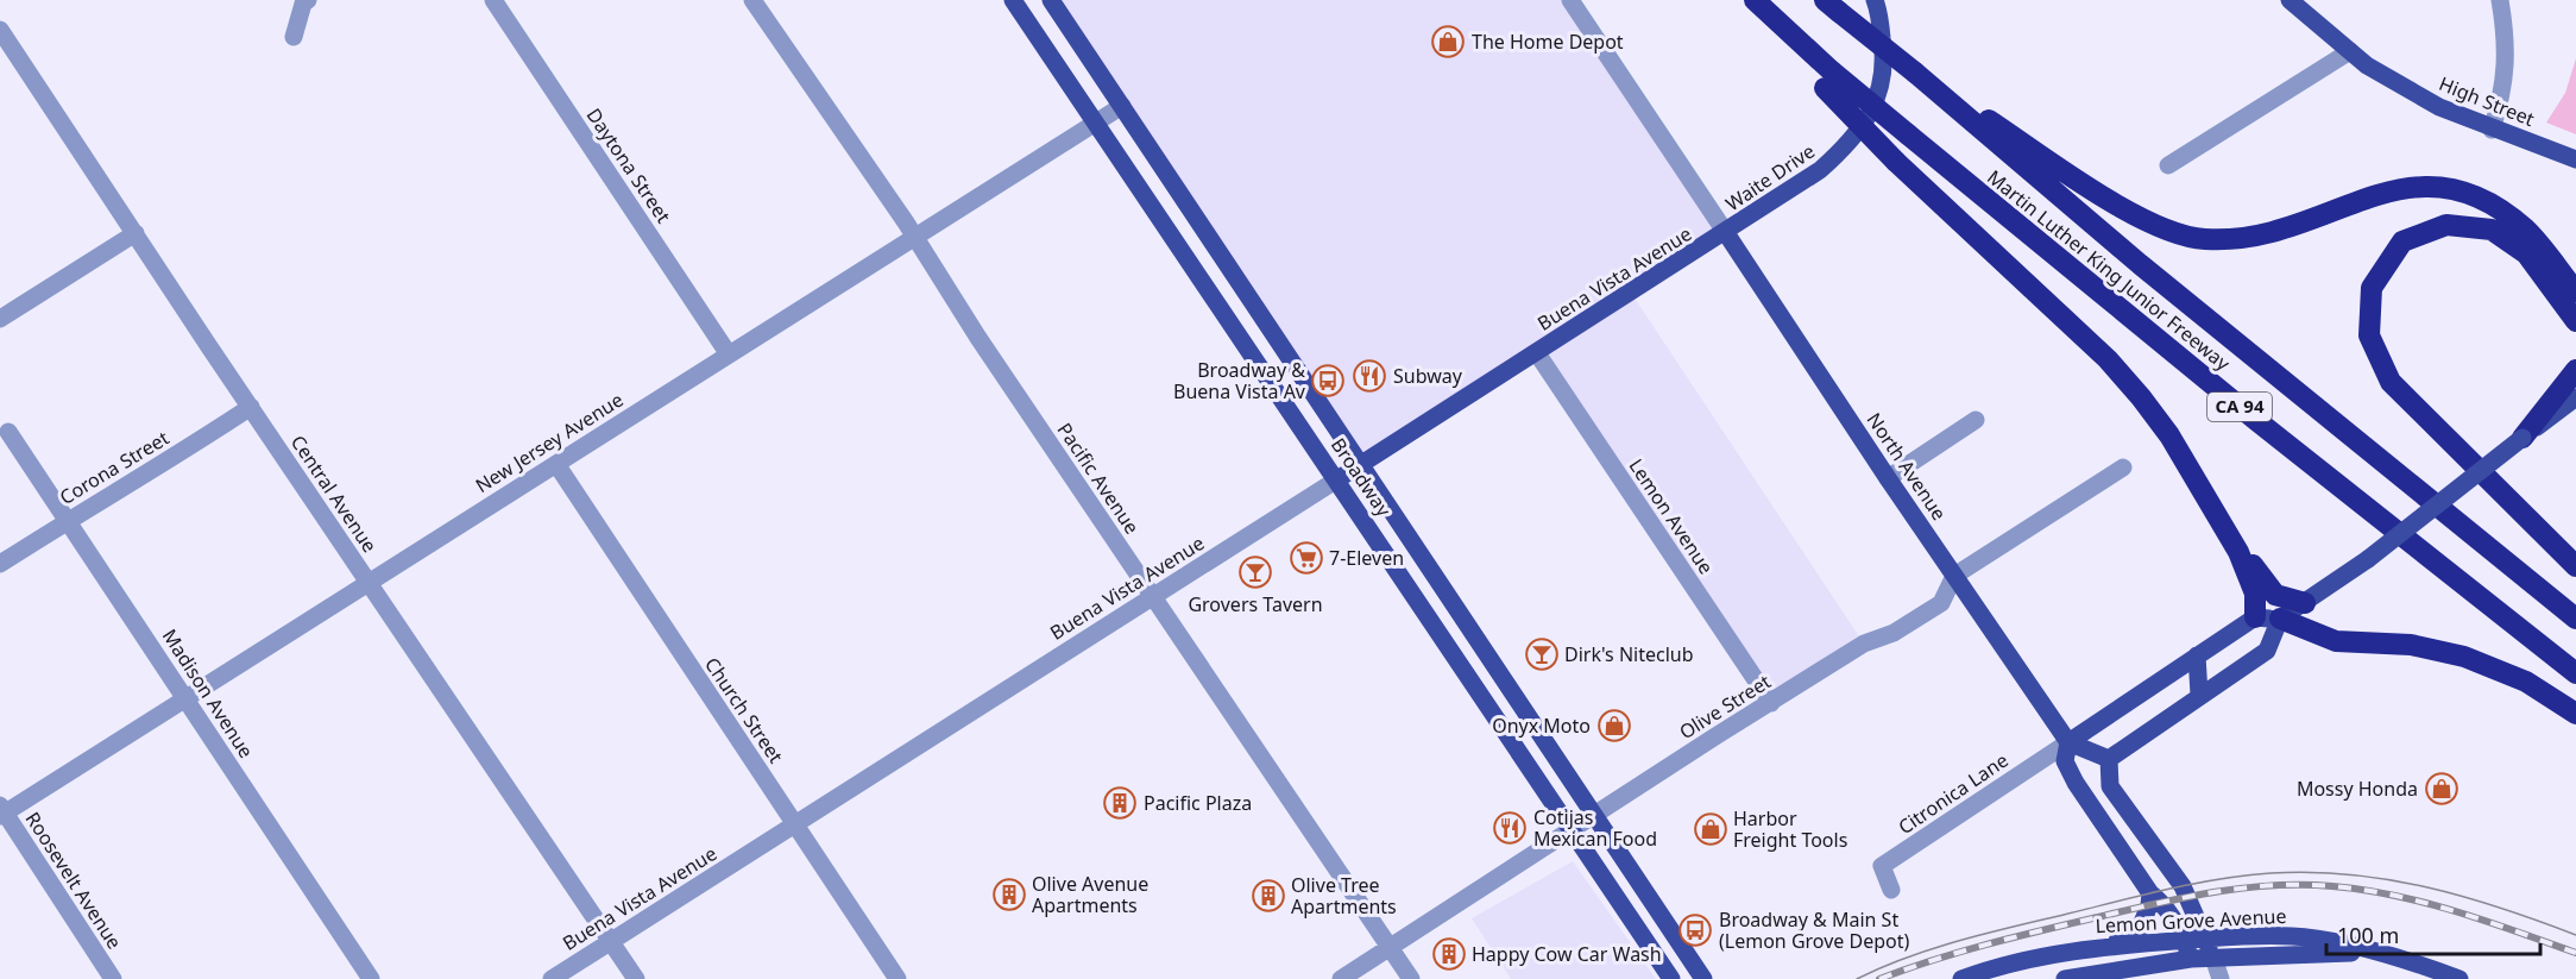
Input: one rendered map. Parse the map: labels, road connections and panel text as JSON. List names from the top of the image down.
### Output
{
  "streets": {
    "highway": ["Martin Luther King Junior Freeway", "CA 94"],
    "main road": [
      "High Street",
      "Waite Drive",
      "Buena Vista Avenue",
      "North Avenue",
      "Broadway",
      "Lemon Grove Avenue"
    ],
    "street": [
      "Daytona Street",
      "New Jersey Avenue",
      "Corona Street",
      "Pacific Avenue",
      "Central Avenue",
      "Lemon Avenue",
      "Madison Avenue",
      "Olive Street",
      "Church Street",
      "Citronica Lane",
      "Roosevelt Avenue"
    ]
  },
  "crossings": [
    ["Daytona Street", "New Jersey Avenue"],
    ["Waite Drive", "Buena Vista Avenue"],
    ["Waite Drive", "North Avenue"],
    ["Buena Vista Avenue", "North Avenue"],
    ["Buena Vista Avenue", "Broadway"],
    ["Buena Vista Avenue", "Pacific Avenue"],
    ["Buena Vista Avenue", "Central Avenue"],
    ["Buena Vista Avenue", "Lemon Avenue"],
    ["Buena Vista Avenue", "Church Street"],
    ["New Jersey Avenue", "Broadway"],
    ["New Jersey Avenue", "Pacific Avenue"],
    ["New Jersey Avenue", "Central Avenue"],
    ["New Jersey Avenue", "Madison Avenue"],
    ["New Jersey Avenue", "Church Street"],
    ["New Jersey Avenue", "Roosevelt Avenue"],
    ["North Avenue", "Olive Street"],
    ["North Avenue", "Citronica Lane"],
    ["North Avenue", "Lemon Grove Avenue"],
    ["Corona Street", "Central Avenue"],
    ["Corona Street", "Madison Avenue"],
    ["Broadway", "Olive Street"],
    ["Pacific Avenue", "Olive Street"],
    ["Lemon Avenue", "Olive Street"]
  ],
  "places": {
    "shop": [
      "The Home Depot",
      "Onyx Moto",
      "Mossy Honda",
      "Harbor Freight Tools"
    ],
    "restaurant": ["Subway", "Cotijas Mexican Food"],
    "bus stop": ["Broadway & Buena Vista Av", "Broadway & Main St (Lemon Grove Depot)"],
    "supermarket": ["7-Eleven"],
    "bar": ["Grovers Tavern", "Dirk's Niteclub"],
    "building": [
      "Pacific Plaza",
      "Olive Avenue Apartments",
      "Olive Tree Apartments",
      "Happy Cow Car Wash"
    ]
  },
  "scale_bar": "100 m"
}
